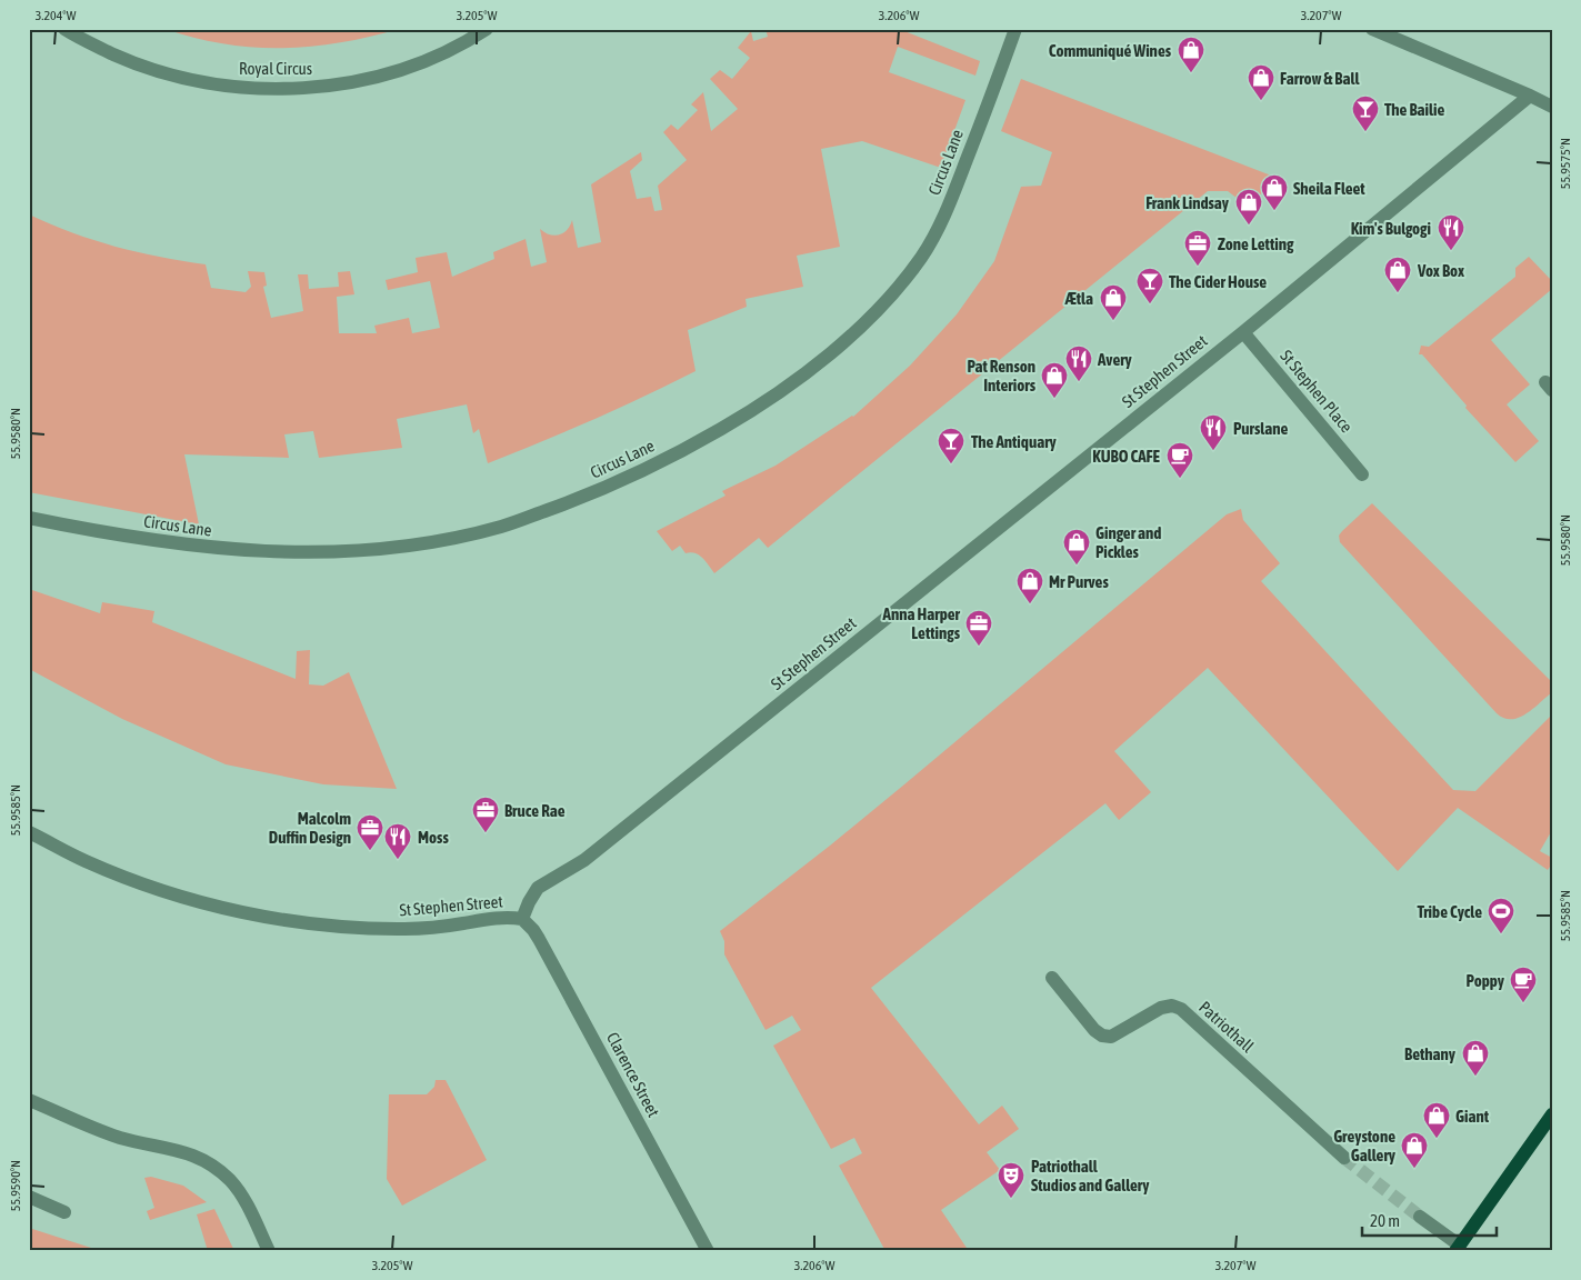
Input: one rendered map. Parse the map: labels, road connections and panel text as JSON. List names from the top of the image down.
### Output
{
  "streets": {
    "street": [
      "Royal Circus",
      "Circus Lane",
      "St Stephen Street",
      "St Stephen Place",
      "Patriothall",
      "Clarence Street"
    ]
  },
  "crossings": [
    ["St Stephen Street", "St Stephen Place"],
    ["St Stephen Street", "Clarence Street"]
  ],
  "places": {
    "shop": [
      "Communiqué Wines",
      "Farrow & Ball",
      "Sheila Fleet",
      "Frank Lindsay",
      "Vox Box",
      "Ætla",
      "Pat Renson Interiors",
      "Ginger and Pickles",
      "Mr Purves",
      "Bethany",
      "Giant",
      "Greystone Gallery"
    ],
    "bar": ["The Bailie", "The Cider House", "The Antiquary"],
    "restaurant": [
      "Kim's Bulgogi",
      "Avery",
      "Purslane",
      "Moss"
    ],
    "office": [
      "Zone Letting",
      "Anna Harper Lettings",
      "Bruce Rae",
      "Malcolm Duffin Design"
    ],
    "cafe": ["KUBO CAFE", "Poppy"],
    "sports": ["Tribe Cycle"],
    "theatre": ["Patriothall Studios and Gallery"]
  },
  "scale_bar": "20 m",
  "coordinates": [
    "3.204°W",
    "3.205°W",
    "3.206°W",
    "3.207°W",
    "55.9575°N",
    "55.9580°N",
    "55.9585°N",
    "55.9590°N"
  ]
}
